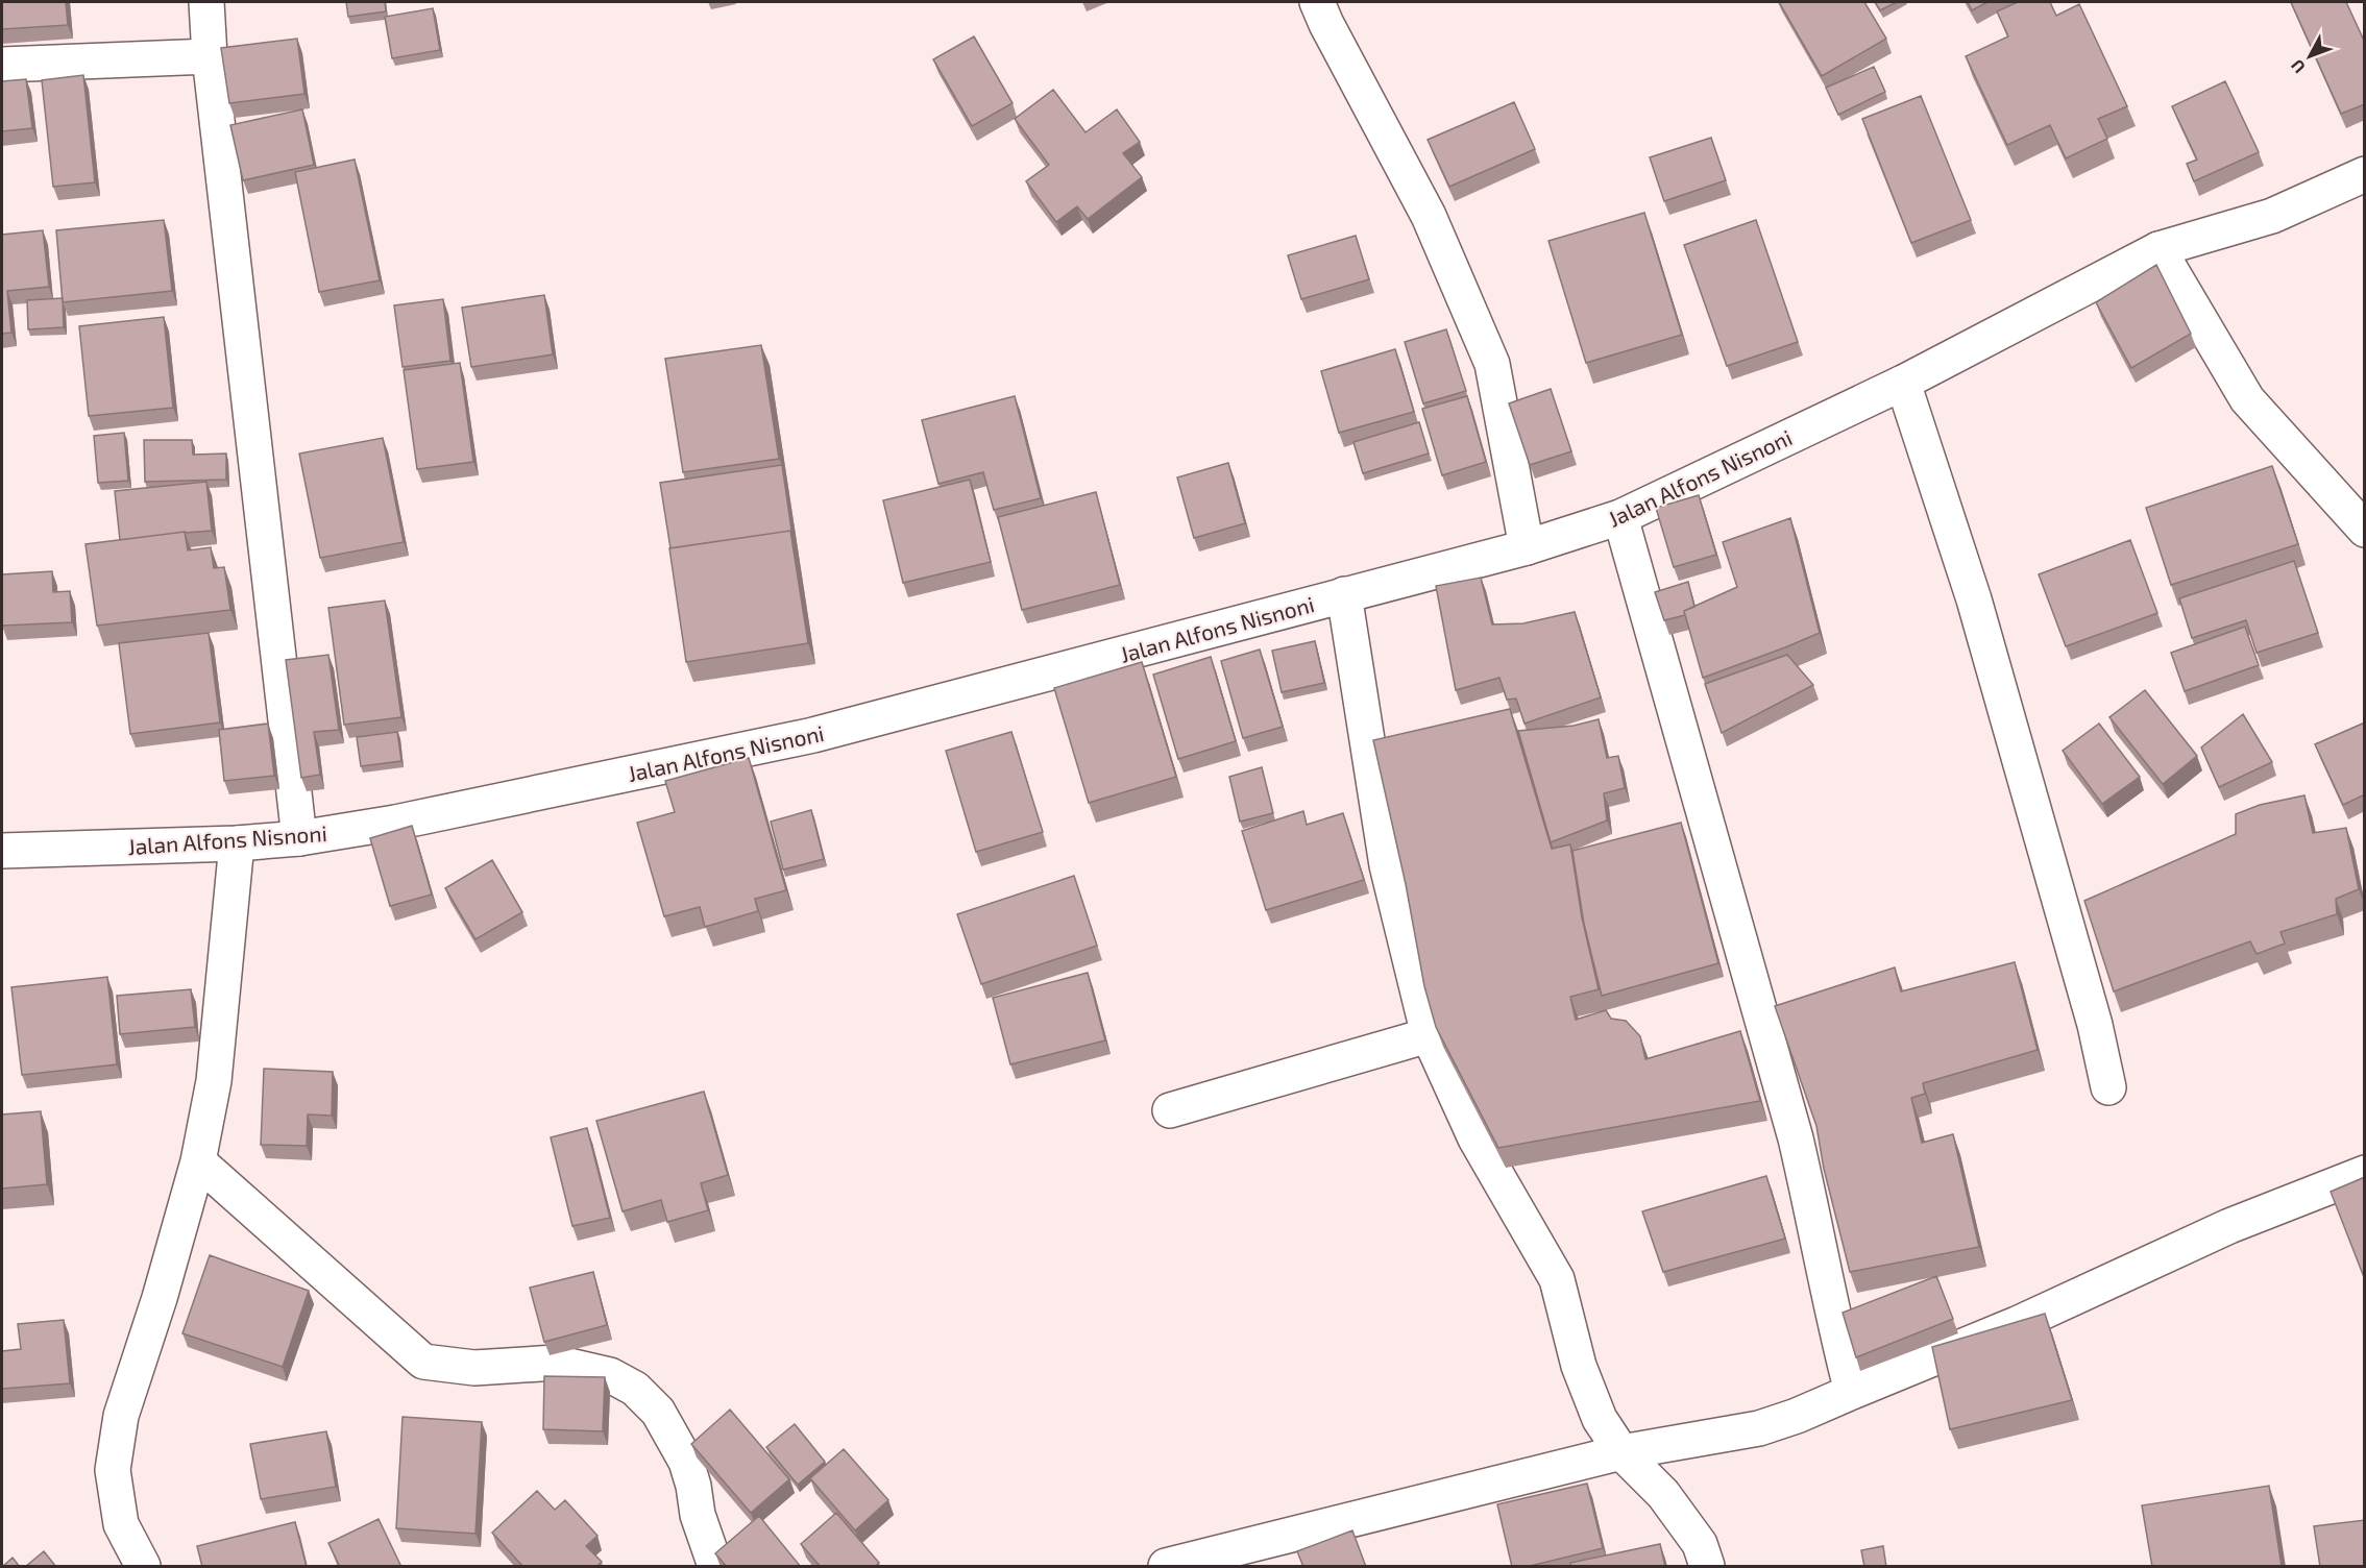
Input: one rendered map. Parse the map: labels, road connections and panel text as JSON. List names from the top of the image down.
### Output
{
  "streets": {
    "street": ["Jalan Alfons Nisnoni"]
  },
  "north": "bottom left"
}
